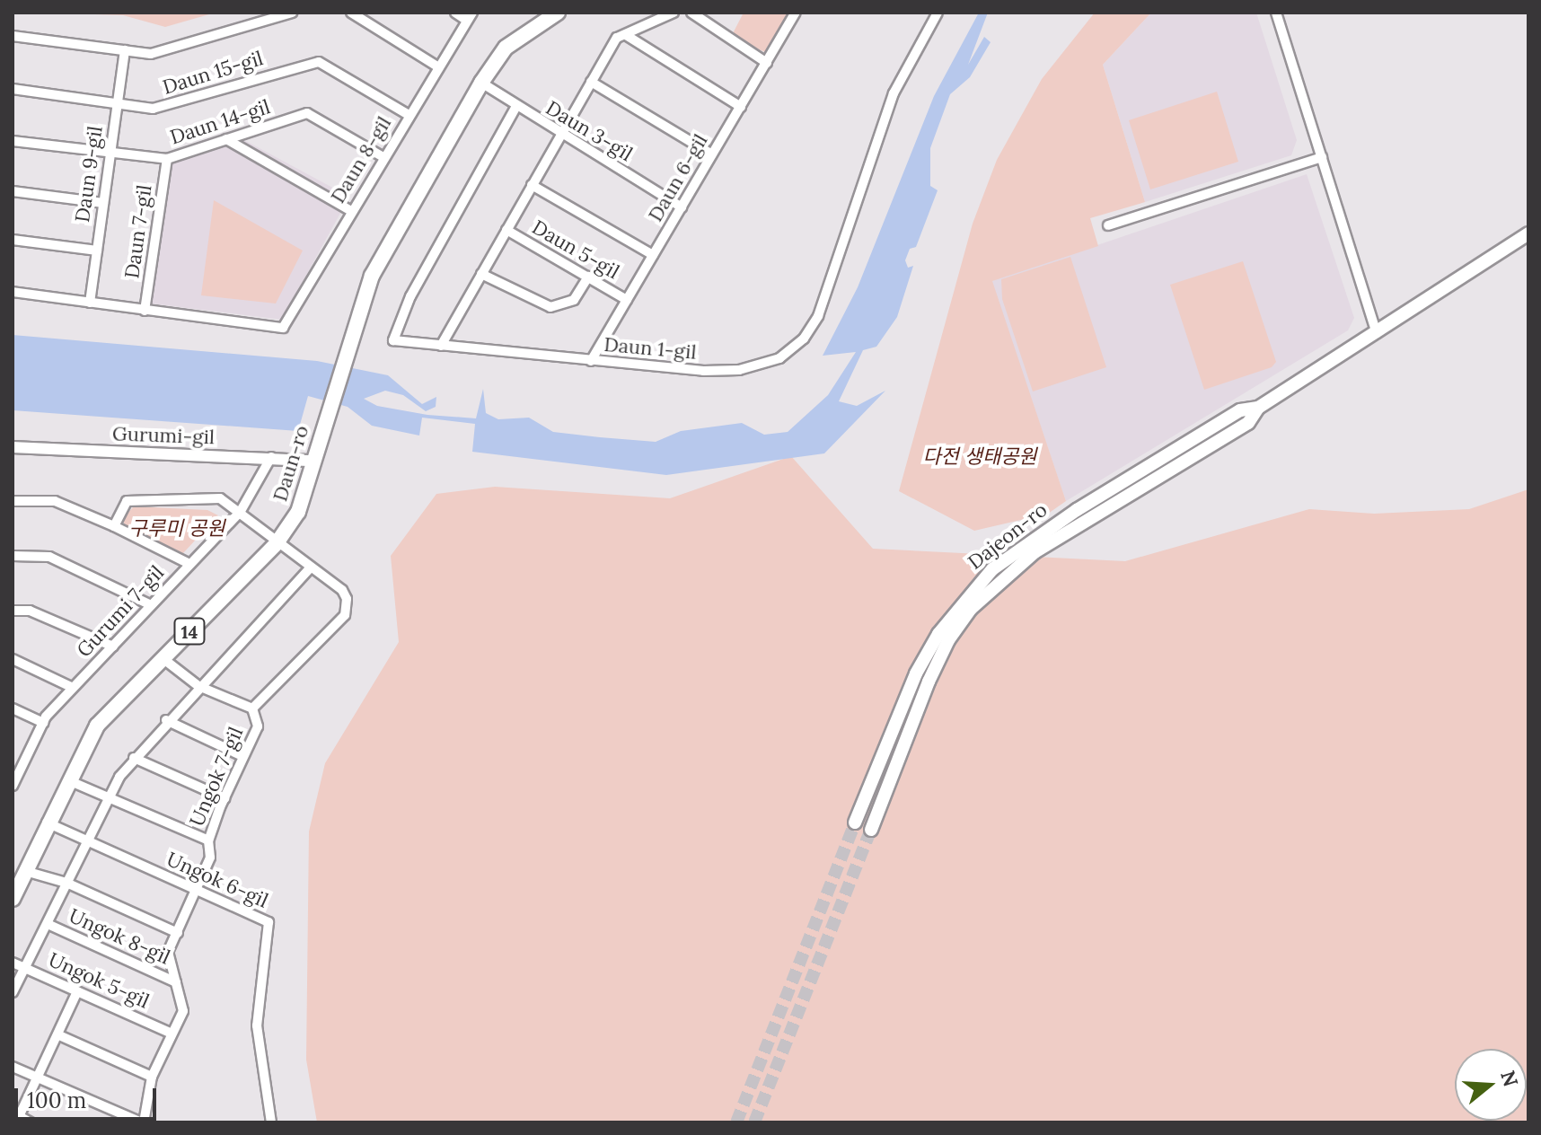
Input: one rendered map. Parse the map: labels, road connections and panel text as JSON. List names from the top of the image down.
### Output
{
  "streets": {
    "main road": ["Daun-ro", "Dajeon-ro", "14"],
    "street": [
      "Daun 15-gil",
      "Daun 14-gil",
      "Daun 3-gil",
      "Daun 8-gil",
      "Daun 9-gil",
      "Daun 6-gil",
      "Daun 7-gil",
      "Daun 5-gil",
      "Daun 1-gil",
      "Gurumi-gil",
      "Gurumi 7-gil",
      "Ungok 7-gil",
      "Ungok 6-gil",
      "Ungok 8-gil",
      "Ungok 5-gil"
    ]
  },
  "crossings": [
    ["Daun 15-gil", "Daun 8-gil"],
    ["Daun 15-gil", "Daun 9-gil"],
    ["Daun 14-gil", "Daun 8-gil"],
    ["Daun 14-gil", "Daun 9-gil"],
    ["Daun 14-gil", "Daun 7-gil"],
    ["Daun 3-gil", "Daun 6-gil"],
    ["Daun 3-gil", "Daun 5-gil"],
    ["Daun 3-gil", "Daun 1-gil"],
    ["Daun 3-gil", "Daun-ro"],
    ["Daun 8-gil", "Daun 7-gil"],
    ["Daun 6-gil", "Daun 5-gil"],
    ["Daun 6-gil", "Daun 1-gil"],
    ["Daun 5-gil", "Daun 1-gil"],
    ["Gurumi-gil", "Daun-ro"],
    ["Gurumi-gil", "Gurumi 7-gil"],
    ["Daun-ro", "Ungok 7-gil"],
    ["Daun-ro", "Ungok 6-gil"],
    ["Daun-ro", "Ungok 8-gil"],
    ["Gurumi 7-gil", "Ungok 7-gil"],
    ["Ungok 7-gil", "Ungok 6-gil"],
    ["Ungok 7-gil", "Ungok 8-gil"],
    ["Ungok 7-gil", "Ungok 5-gil"],
    ["Ungok 6-gil", "Ungok 8-gil"],
    ["Ungok 8-gil", "Ungok 5-gil"]
  ],
  "parks": ["다전 생태공원", "구루미 공원"],
  "scale_bar": "100 m",
  "north": "right"
}
